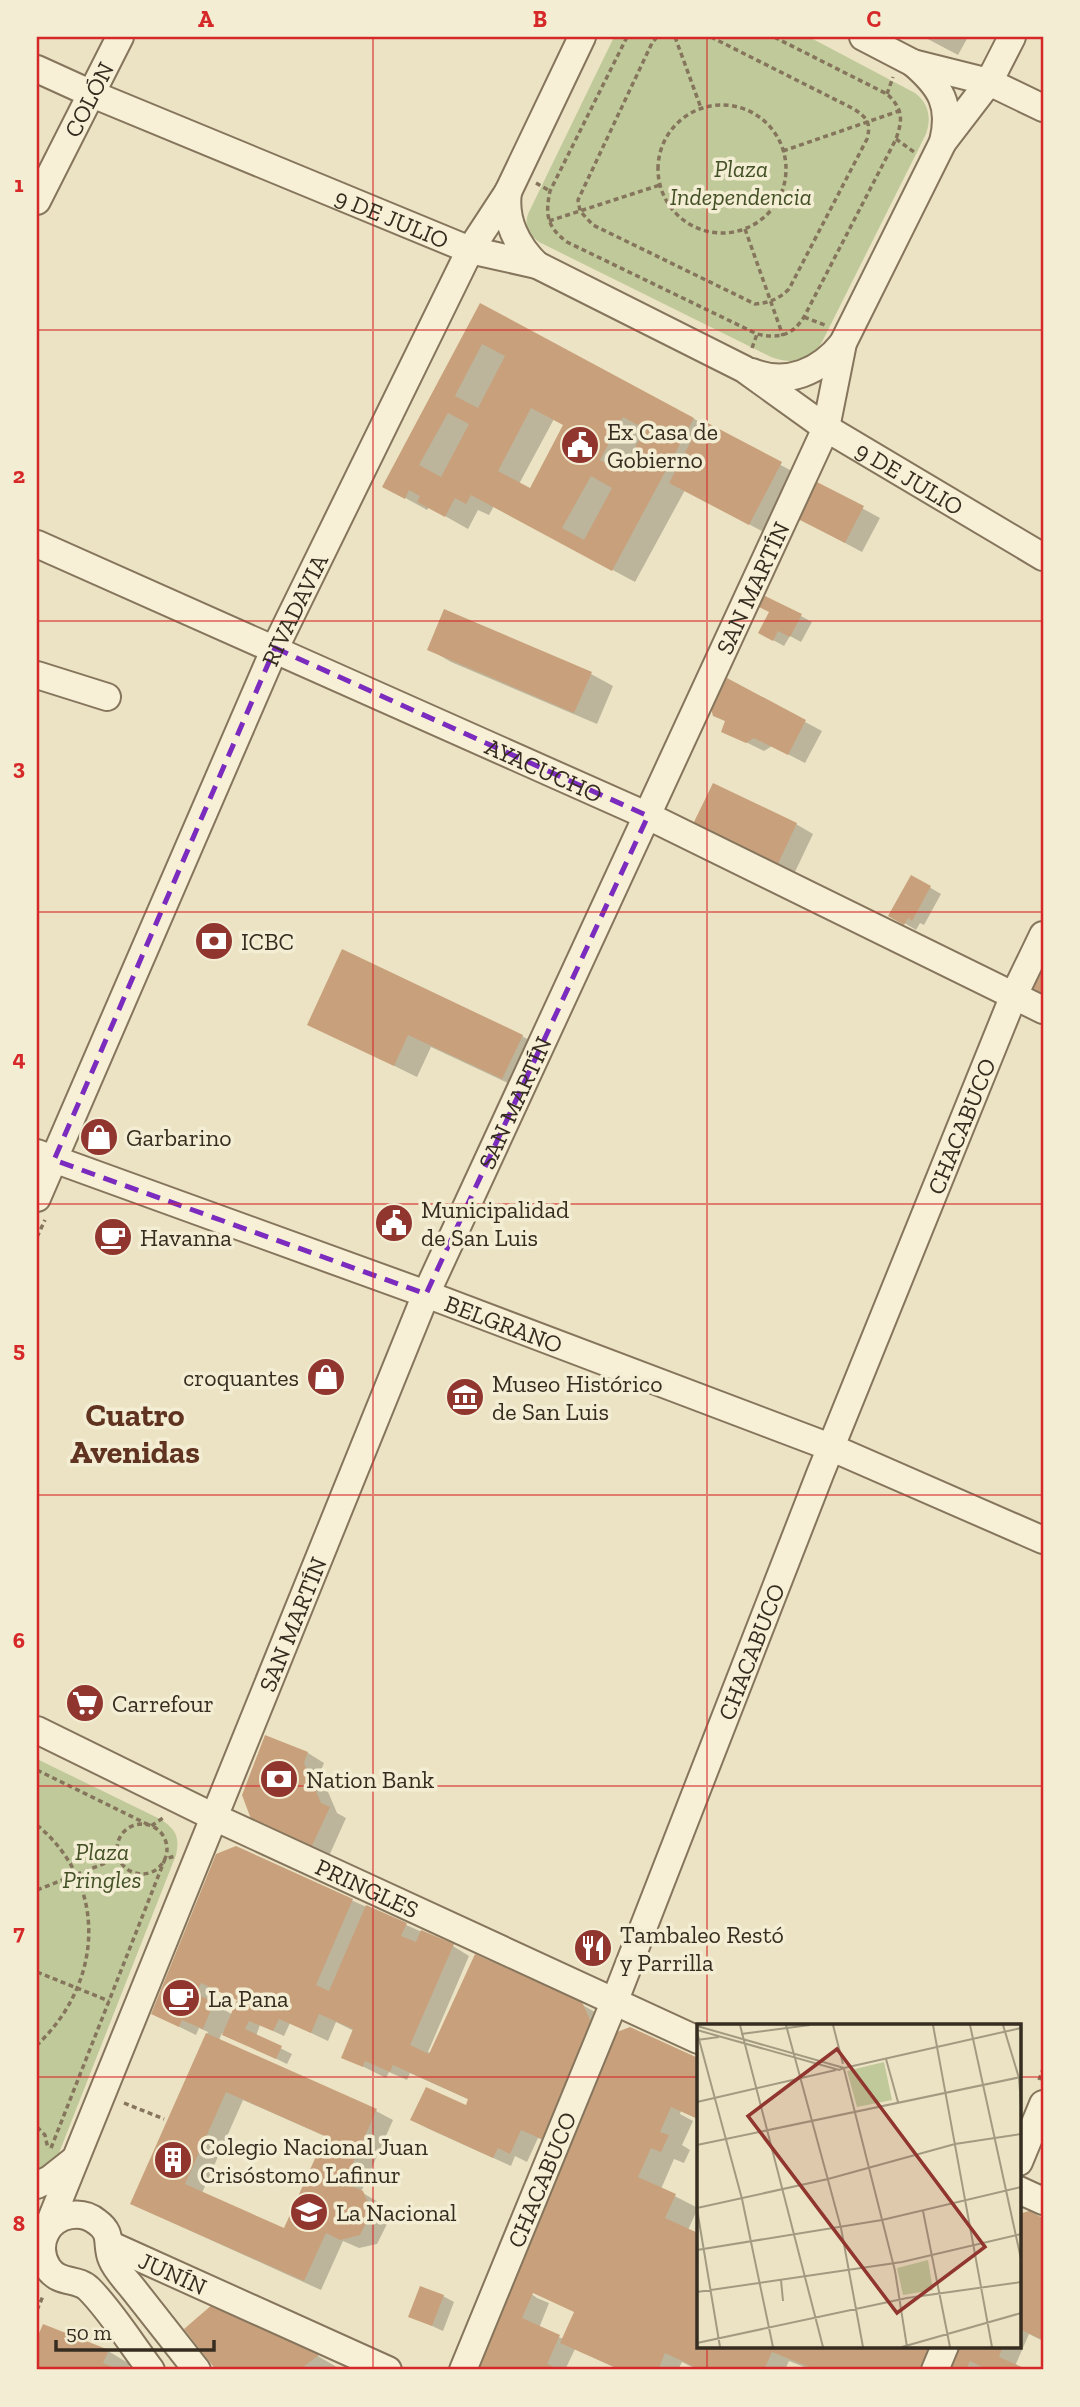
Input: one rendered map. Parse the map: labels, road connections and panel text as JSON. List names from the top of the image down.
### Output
{
  "streets": {
    "street": [
      "COLÓN",
      "9 DE JULIO",
      "SAN MARTÍN",
      "RIVADAVIA",
      "AYACUCHO",
      "CHACABUCO",
      "BELGRANO",
      "PRINGLES",
      "JUNÍN"
    ]
  },
  "crossings": [
    ["COLÓN", "9 DE JULIO"],
    ["9 DE JULIO", "SAN MARTÍN"],
    ["9 DE JULIO", "RIVADAVIA"],
    ["SAN MARTÍN", "AYACUCHO"],
    ["SAN MARTÍN", "BELGRANO"],
    ["SAN MARTÍN", "PRINGLES"],
    ["RIVADAVIA", "AYACUCHO"],
    ["RIVADAVIA", "BELGRANO"],
    ["AYACUCHO", "CHACABUCO"],
    ["CHACABUCO", "BELGRANO"],
    ["CHACABUCO", "PRINGLES"]
  ],
  "districts": ["Cuatro Avenidas"],
  "parks": ["Plaza Independencia", "Plaza Pringles"],
  "places": {
    "public building": ["Ex Casa de Gobierno", "Municipalidad de San Luis"],
    "bank": ["ICBC", "Nation Bank"],
    "shop": ["Garbarino", "croquantes"],
    "cafe": ["Havanna", "La Pana"],
    "museum": ["Museo Histórico de San Luis"],
    "supermarket": ["Carrefour"],
    "restaurant": ["Tambaleo Restó y Parrilla"],
    "building": ["Colegio Nacional Juan Crisóstomo Lafinur"],
    "school or university": ["La Nacional"]
  },
  "scale_bar": "50 m",
  "grid": {
    "columns": ["A", "B", "C"],
    "rows": [
      "1",
      "2",
      "3",
      "4",
      "5",
      "6",
      "7",
      "8"
    ]
  }
}
